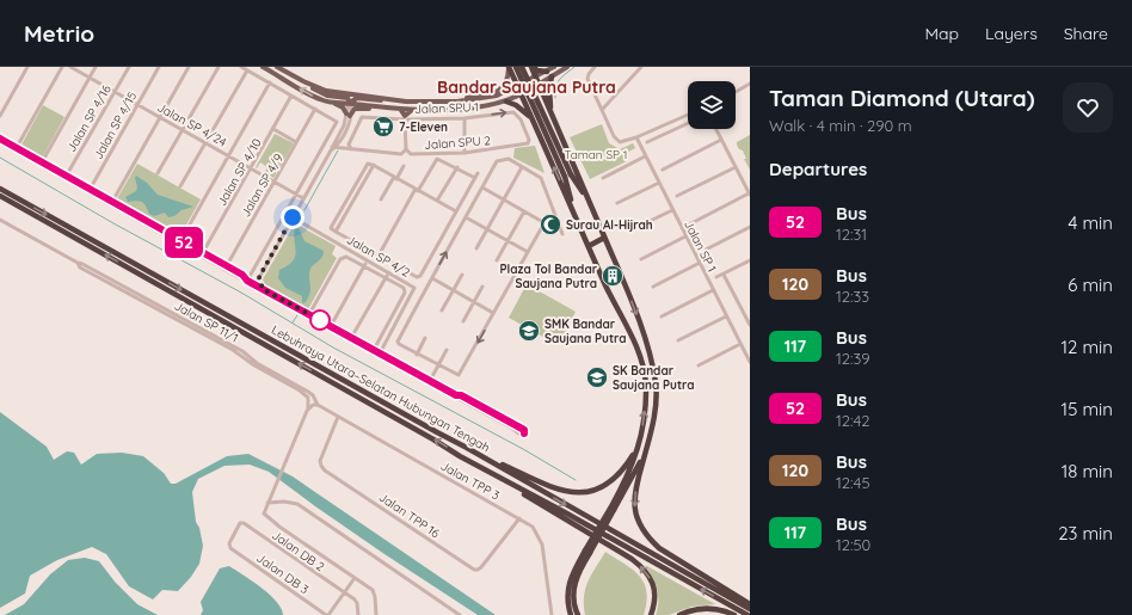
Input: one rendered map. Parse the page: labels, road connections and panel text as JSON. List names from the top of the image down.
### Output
{
  "streets": {
    "highway": ["Lebuhraya Utara–Selatan Hubungan Tengah"],
    "street": [
      "Jalan SPU 1",
      "Jalan SP 4/16",
      "Jalan SP 4/24",
      "Jalan SP 4/15",
      "Jalan SPU 2",
      "Jalan SP 4/10",
      "Jalan SP 4/9",
      "Jalan SP 1",
      "Jalan SP 4/2",
      "Jalan SP 11/1",
      "Jalan TPP 3",
      "Jalan TPP 16",
      "Jalan DB 2",
      "Jalan DB 3"
    ]
  },
  "crossings": [
    ["Jalan SPU 1", "Jalan SPU 2"],
    ["Jalan SP 4/16", "Jalan SP 4/24"],
    ["Jalan SP 4/24", "Jalan SP 4/15"],
    ["Jalan SP 4/24", "Jalan SP 4/10"],
    ["Jalan SP 4/24", "Jalan SP 4/9"],
    ["Jalan SP 11/1", "Jalan TPP 3"],
    ["Jalan TPP 3", "Jalan TPP 16"],
    ["Jalan DB 2", "Jalan DB 3"]
  ],
  "districts": ["Bandar Saujana Putra"],
  "parks": ["Taman SP 1"],
  "places": {
    "supermarket": ["7-Eleven"],
    "mosque": ["Surau Al-Hijrah"],
    "building": ["Plaza Tol Bandar Saujana Putra"],
    "school or university": ["SMK Bandar Saujana Putra", "SK Bandar Saujana Putra"]
  },
  "lines": ["bus line 52"],
  "page": {
    "header": "Metrio",
    "nav": ["Map", "Layers", "Share"],
    "on_map": "52",
    "heading": [
      ["Taman Diamond (Utara)", "Walk · 4 min · 290 m"],
      "Departures"
    ],
    "list": [
      {
        "mark": "52",
        "name": "Bus",
        "note": "12:31",
        "value": "4 min"
      },
      {
        "mark": "120",
        "name": "Bus",
        "note": "12:33",
        "value": "6 min"
      },
      {
        "mark": "117",
        "name": "Bus",
        "note": "12:39",
        "value": "12 min"
      },
      {
        "mark": "52",
        "name": "Bus",
        "note": "12:42",
        "value": "15 min"
      },
      {
        "mark": "120",
        "name": "Bus",
        "note": "12:45",
        "value": "18 min"
      },
      {
        "mark": "117",
        "name": "Bus",
        "note": "12:50",
        "value": "23 min"
      }
    ]
  }
}
